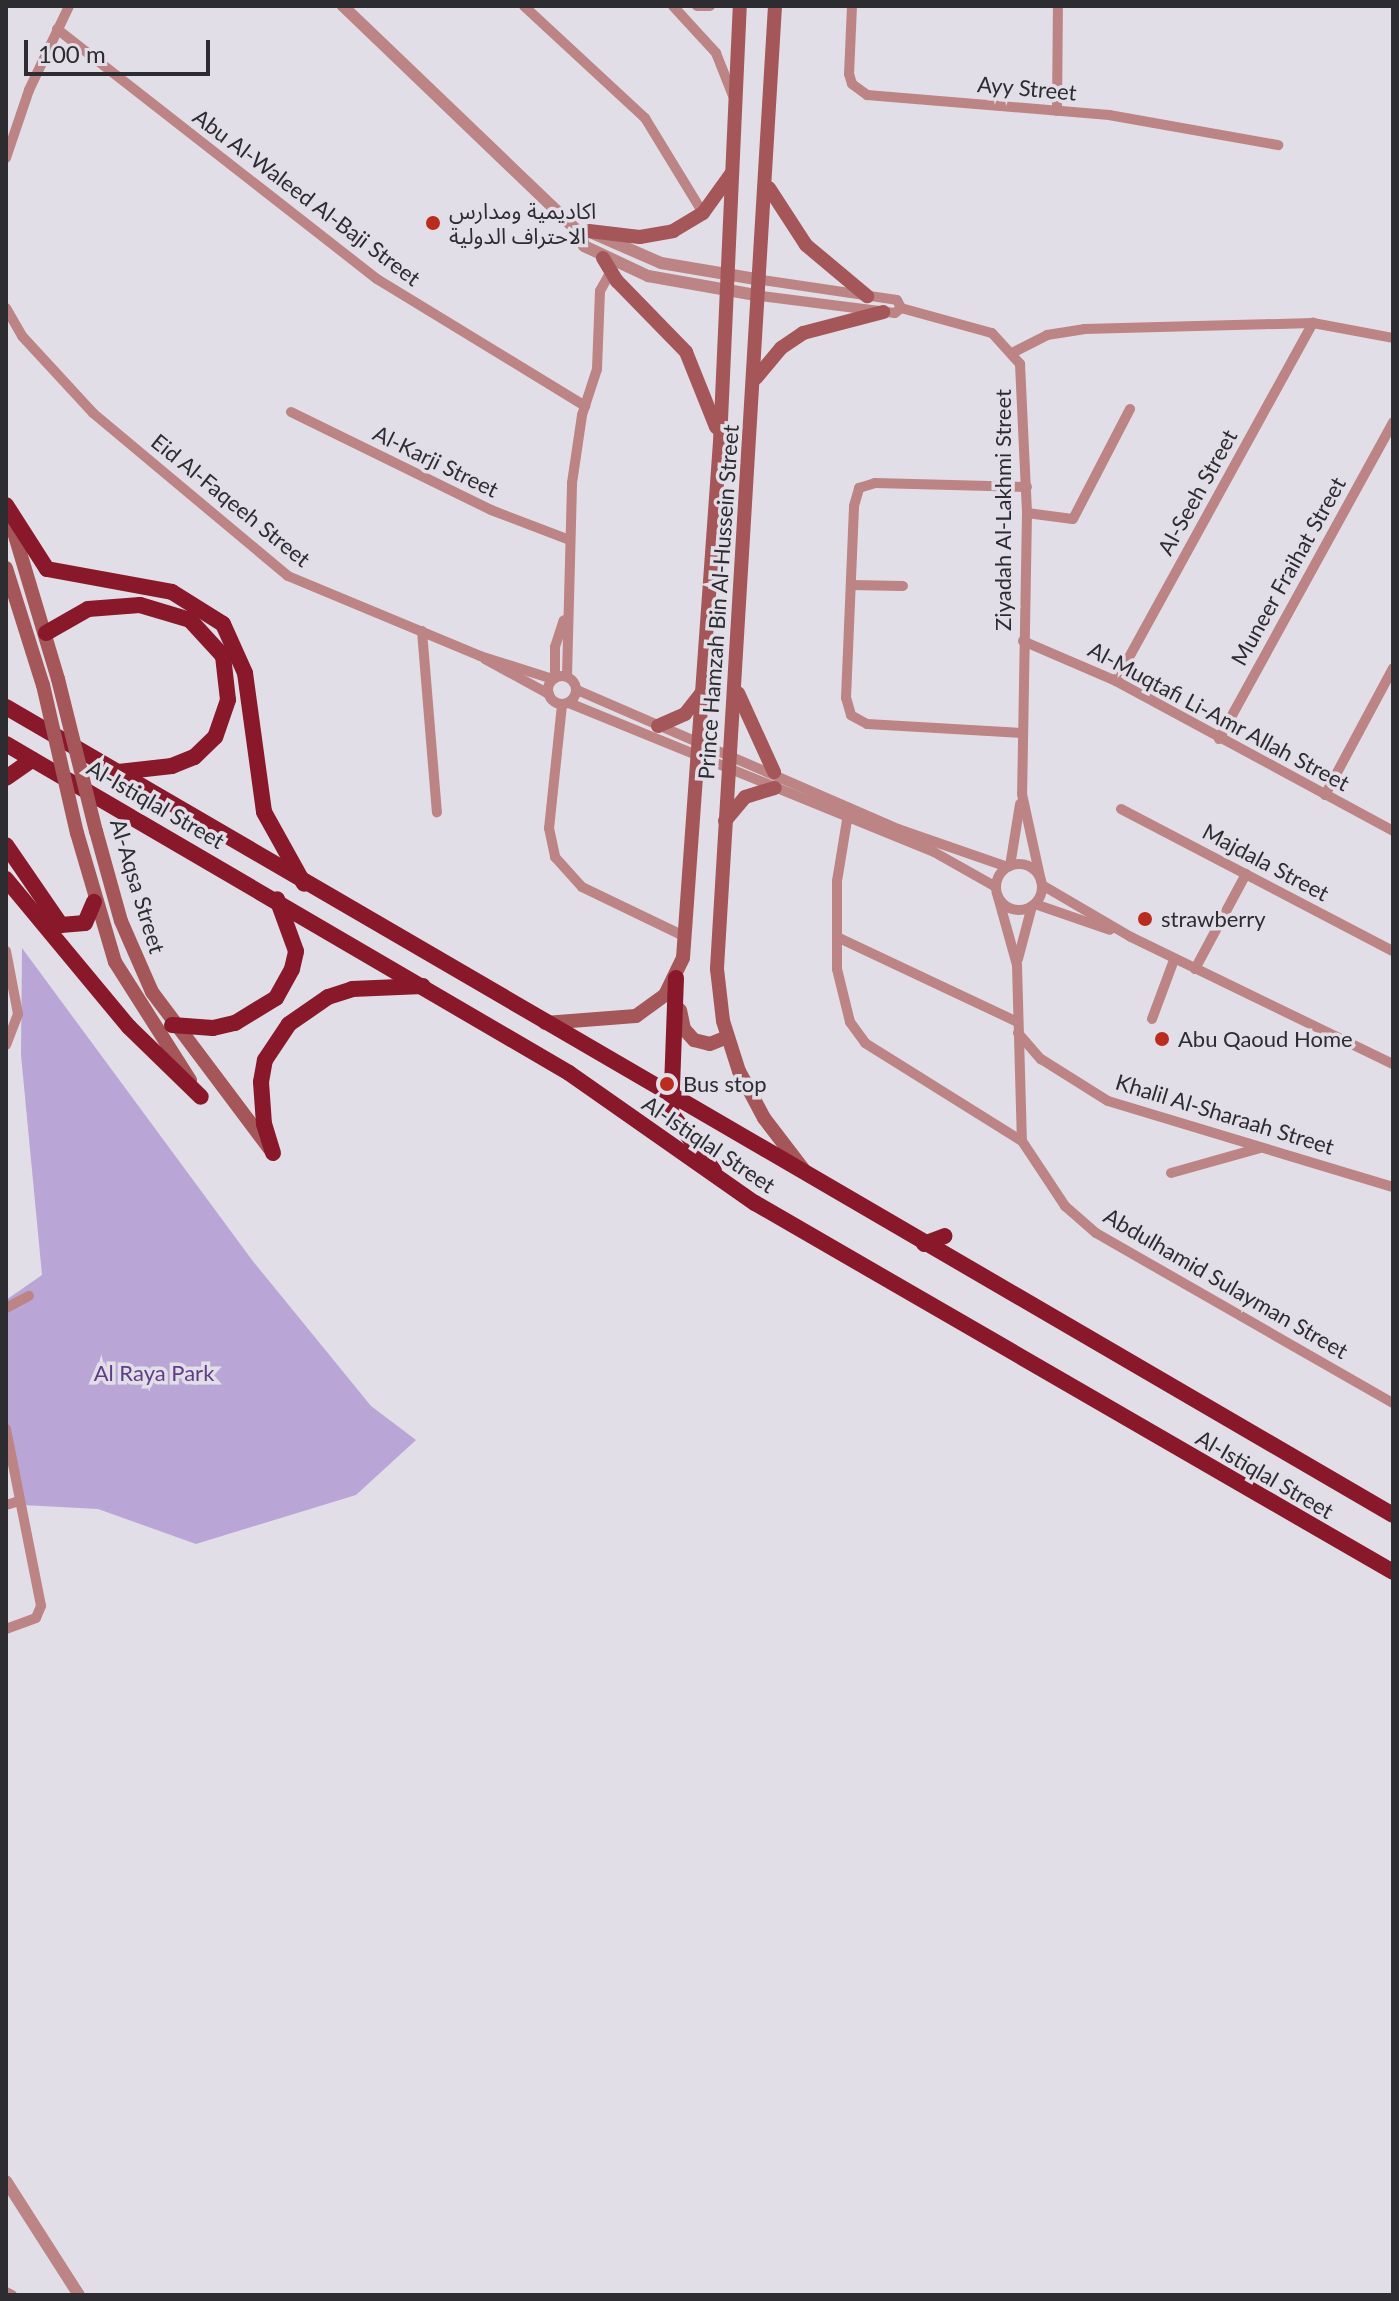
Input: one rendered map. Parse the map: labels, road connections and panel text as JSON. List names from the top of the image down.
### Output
{
  "streets": {
    "highway": ["Al-Istiqlal Street"],
    "main road": ["Prince Hamzah Bin Al-Hussein Street", "Al-Aqsa Street"],
    "street": [
      "Ayy Street",
      "Abu Al-Waleed Al-Baji Street",
      "Al-Karji Street",
      "Al-Seeh Street",
      "Eid Al-Faqeeh Street",
      "Ziyadah Al-Lakhmi Street",
      "Muneer Fraihat Street",
      "Al-Muqtafi Li-Amr Allah Street",
      "Majdala Street",
      "Khalil Al-Sharaah Street",
      "Abdulhamid Sulayman Street"
    ]
  },
  "crossings": [
    ["Al-Seeh Street", "Al-Muqtafi Li-Amr Allah Street"],
    ["Ziyadah Al-Lakhmi Street", "Al-Muqtafi Li-Amr Allah Street"],
    ["Muneer Fraihat Street", "Al-Muqtafi Li-Amr Allah Street"],
    ["Prince Hamzah Bin Al-Hussein Street", "Al-Istiqlal Street"]
  ],
  "parks": ["Al Raya Park"],
  "places": [
    "اكاديمية ومدارس الاحتراف الدولية",
    "strawberry",
    "Abu Qaoud Home",
    "Bus stop"
  ],
  "scale_bar": "100 m"
}
